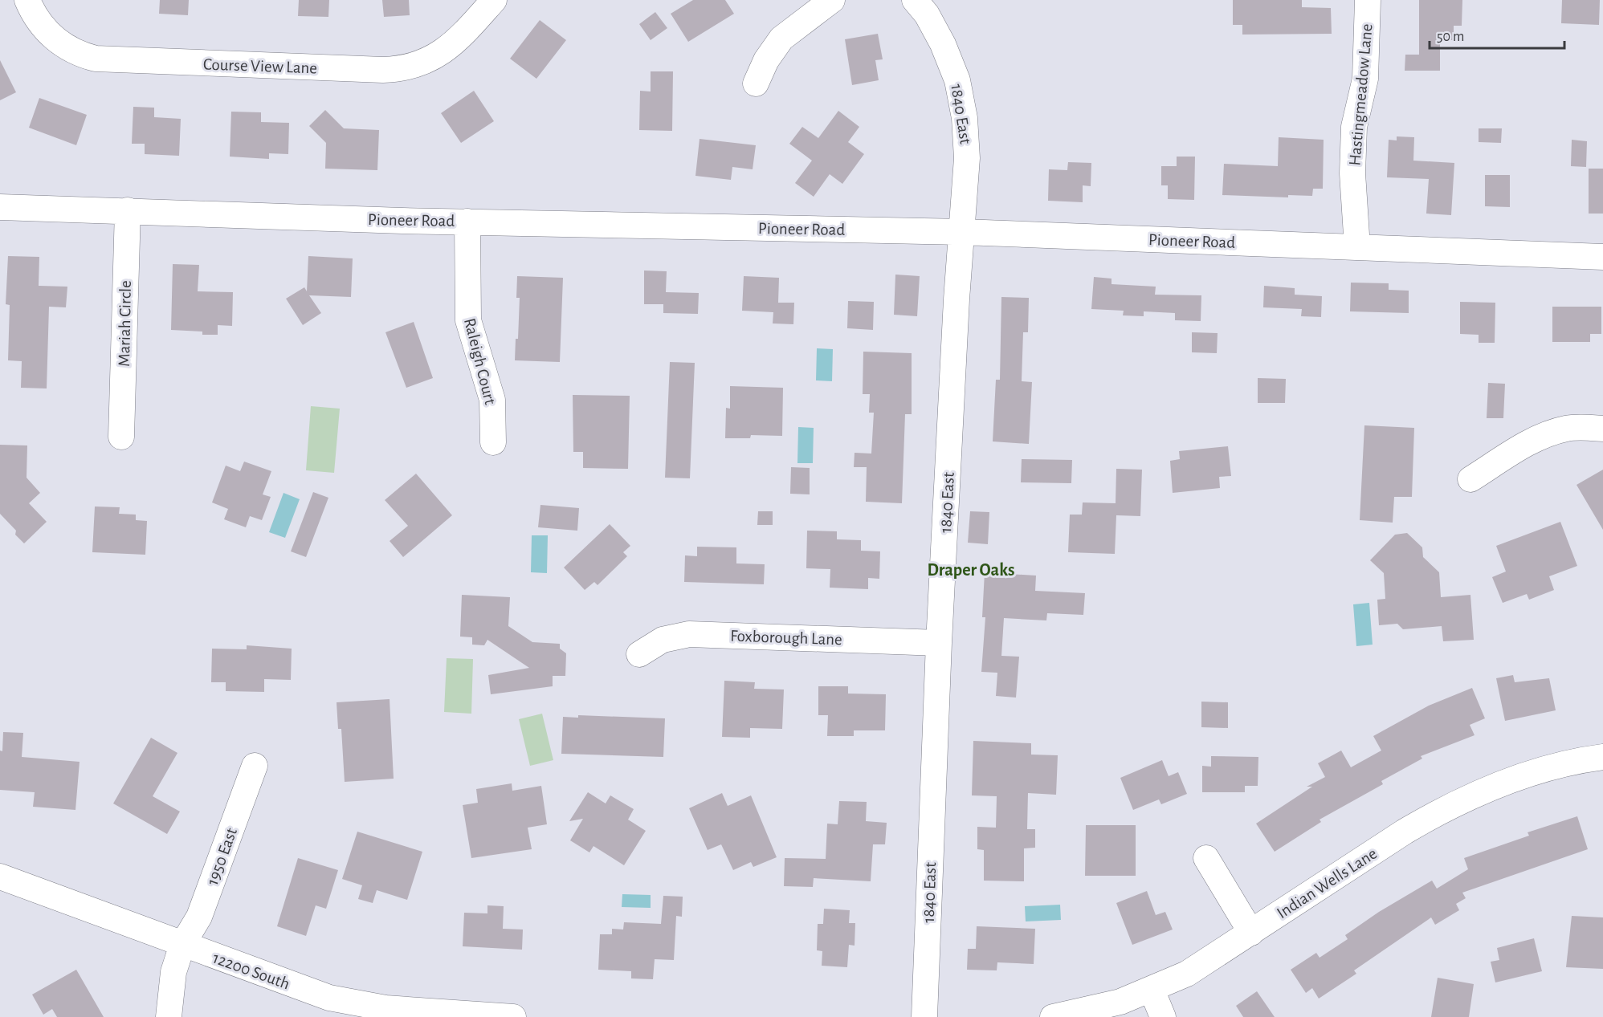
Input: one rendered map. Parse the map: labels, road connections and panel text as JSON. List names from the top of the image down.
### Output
{
  "streets": {
    "street": [
      "Course View Lane",
      "Hastingmeadow Lane",
      "1840 East",
      "Pioneer Road",
      "Mariah Circle",
      "Raleigh Court",
      "Foxborough Lane",
      "1950 East",
      "Indian Wells Lane",
      "12200 South"
    ]
  },
  "crossings": [
    ["Hastingmeadow Lane", "Pioneer Road"],
    ["1840 East", "Pioneer Road"],
    ["1840 East", "Foxborough Lane"],
    ["Pioneer Road", "Mariah Circle"],
    ["Pioneer Road", "Raleigh Court"],
    ["1950 East", "12200 South"]
  ],
  "districts": ["Draper Oaks"],
  "scale_bar": "50 m"
}
